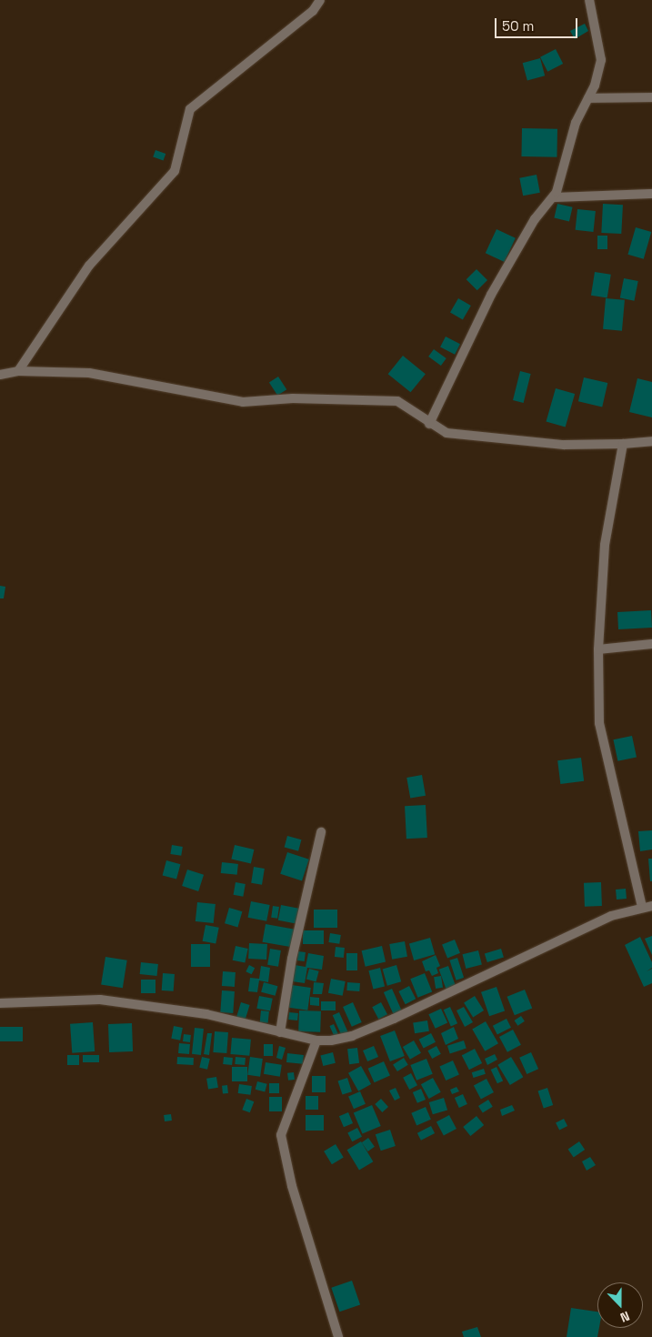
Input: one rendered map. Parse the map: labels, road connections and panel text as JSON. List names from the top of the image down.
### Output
{
  "scale_bar": "50 m",
  "north": "bottom"
}
